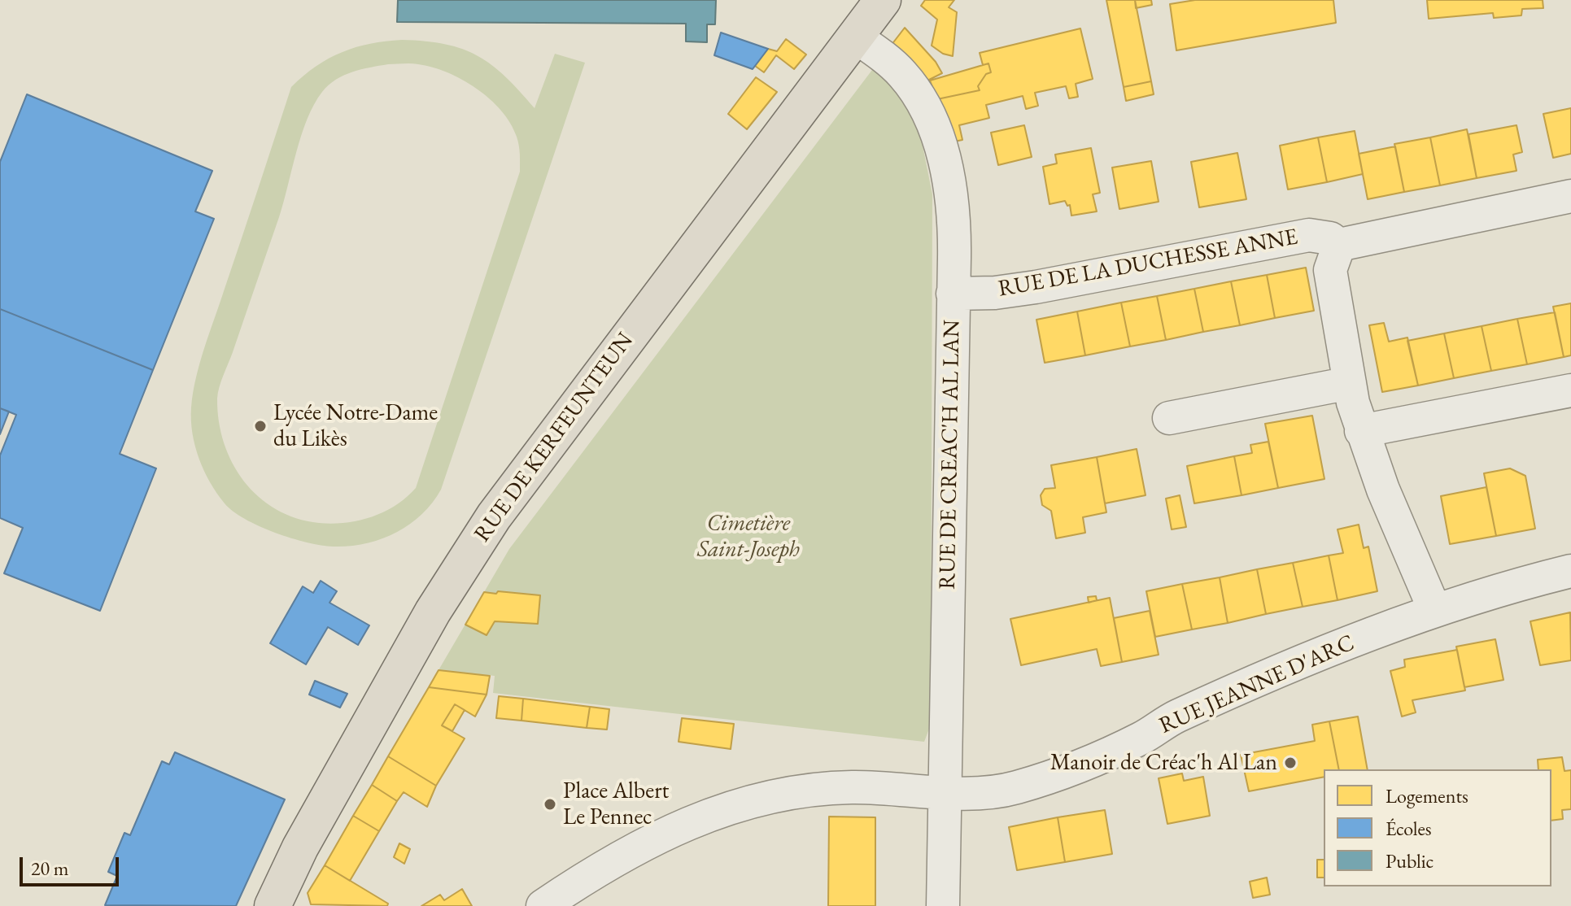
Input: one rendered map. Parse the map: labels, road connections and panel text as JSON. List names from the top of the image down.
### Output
{
  "streets": {
    "main road": ["RUE DE KERFEUNTEUN"],
    "street": ["RUE DE LA DUCHESSE ANNE", "RUE DE CREAC'H AL LAN", "RUE JEANNE D'ARC"]
  },
  "crossings": [
    ["RUE DE LA DUCHESSE ANNE", "RUE DE CREAC'H AL LAN"],
    ["RUE DE KERFEUNTEUN", "RUE DE CREAC'H AL LAN"],
    ["RUE DE CREAC'H AL LAN", "RUE JEANNE D'ARC"]
  ],
  "parks": ["Cimetière Saint-Joseph"],
  "places": ["Lycée Notre-Dame du Likès", "Manoir de Créac'h Al Lan", "Place Albert Le Pennec"],
  "legend": ["Logements", "Écoles", "Public"],
  "scale_bar": "20 m"
}
